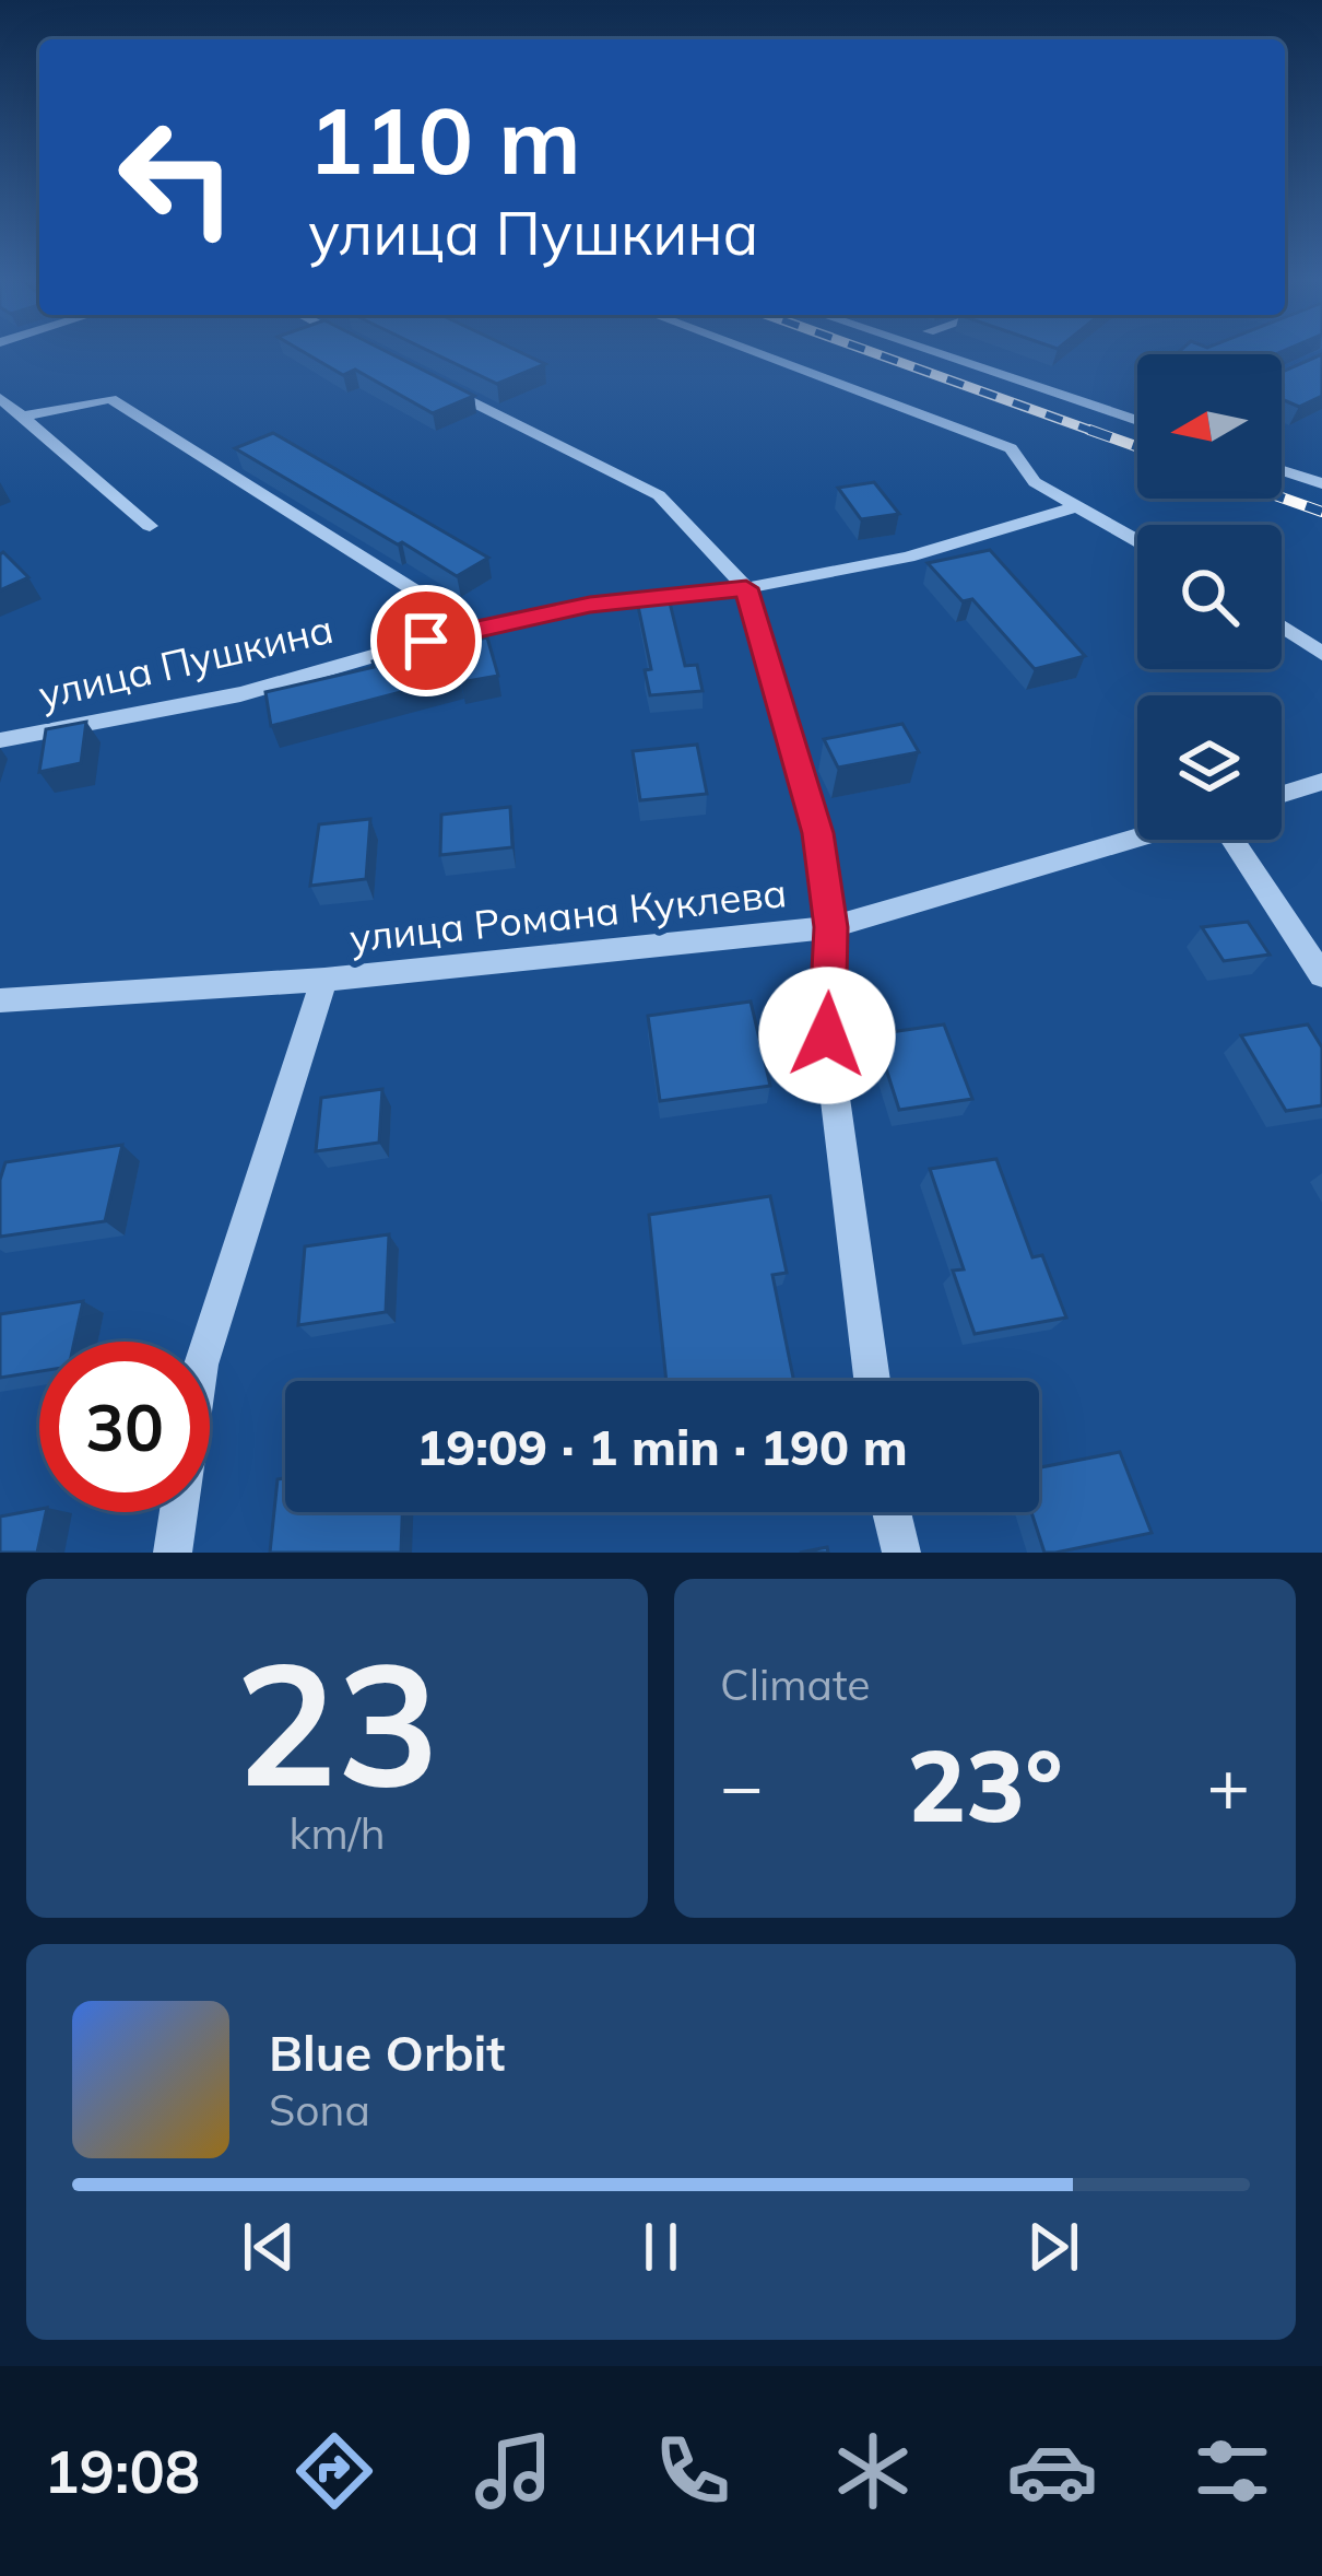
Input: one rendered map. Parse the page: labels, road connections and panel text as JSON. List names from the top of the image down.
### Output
{
  "streets": {
    "street": ["улица Пушкина", "улица Романа Куклева"]
  },
  "north": "left",
  "page": {
    "turn": ["110 m", "улица Пушкина"],
    "limit": "30",
    "trip": "19:09 · 1 min · 190 m",
    "tile": [
      ["23", "km/h"],
      "Climate"
    ],
    "heat": ["−", "23°", "+"],
    "song": ["Blue Orbit", "Sona"],
    "tabs": "19:08"
  }
}
